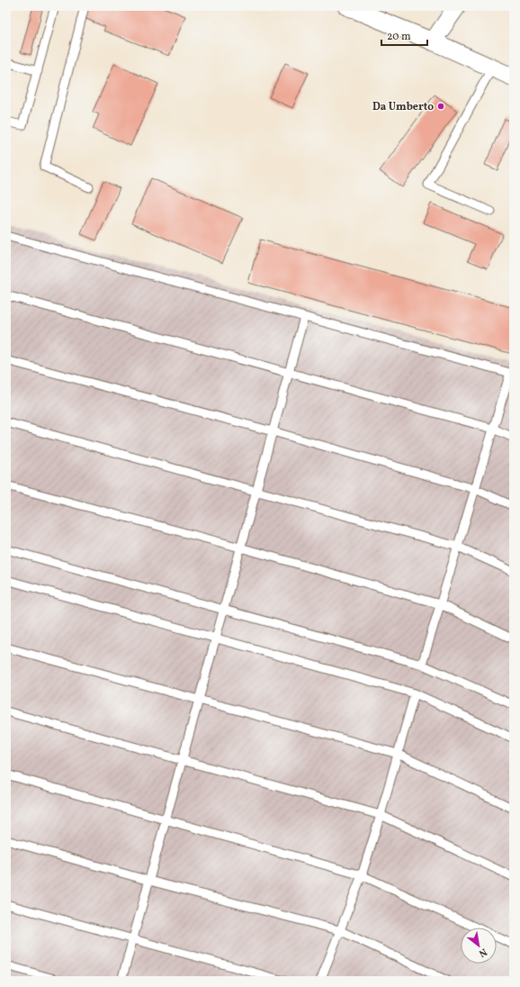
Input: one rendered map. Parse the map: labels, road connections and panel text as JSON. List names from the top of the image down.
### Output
{
  "places": ["Da Umberto"],
  "scale_bar": "20 m",
  "north": "bottom right"
}
